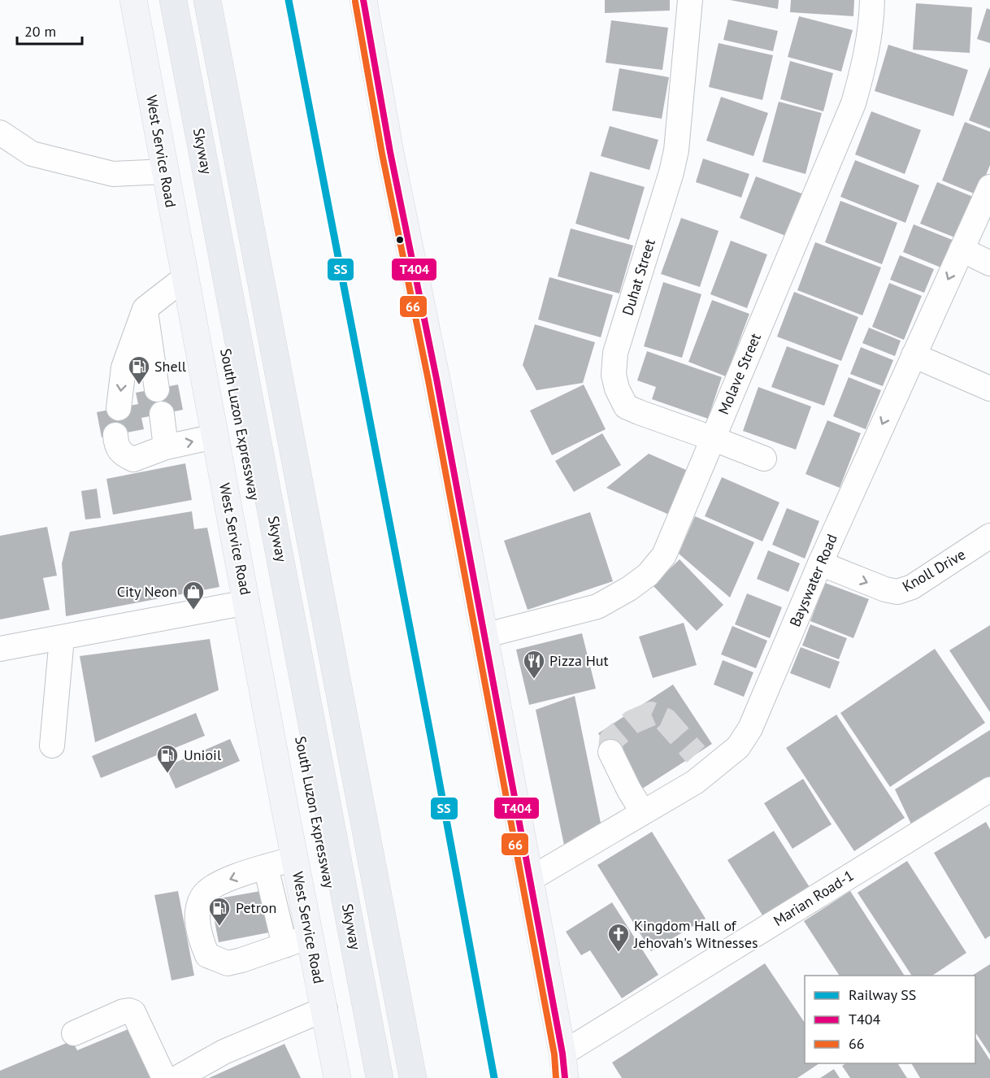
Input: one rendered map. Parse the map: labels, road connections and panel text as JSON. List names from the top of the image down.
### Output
{
  "streets": {
    "highway": ["Skyway", "South Luzon Expressway"],
    "main road": ["West Service Road"],
    "street": [
      "Duhat Street",
      "Molave Street",
      "Knoll Drive",
      "Bayswater Road",
      "Marian Road-1"
    ]
  },
  "crossings": [
    ["Duhat Street", "Molave Street"],
    ["Knoll Drive", "Bayswater Road"]
  ],
  "one_way": ["Knoll Drive", "Bayswater Road"],
  "places": {
    "fuel station": ["Shell", "Unioil", "Petron"],
    "shop": ["City Neon"],
    "restaurant": ["Pizza Hut"],
    "church": ["Kingdom Hall of Jehovah's Witnesses"]
  },
  "lines": ["rail line SS", "transit line T404", "transit line 66"],
  "legend": ["Railway SS", "T404", "66"],
  "scale_bar": "20 m"
}
